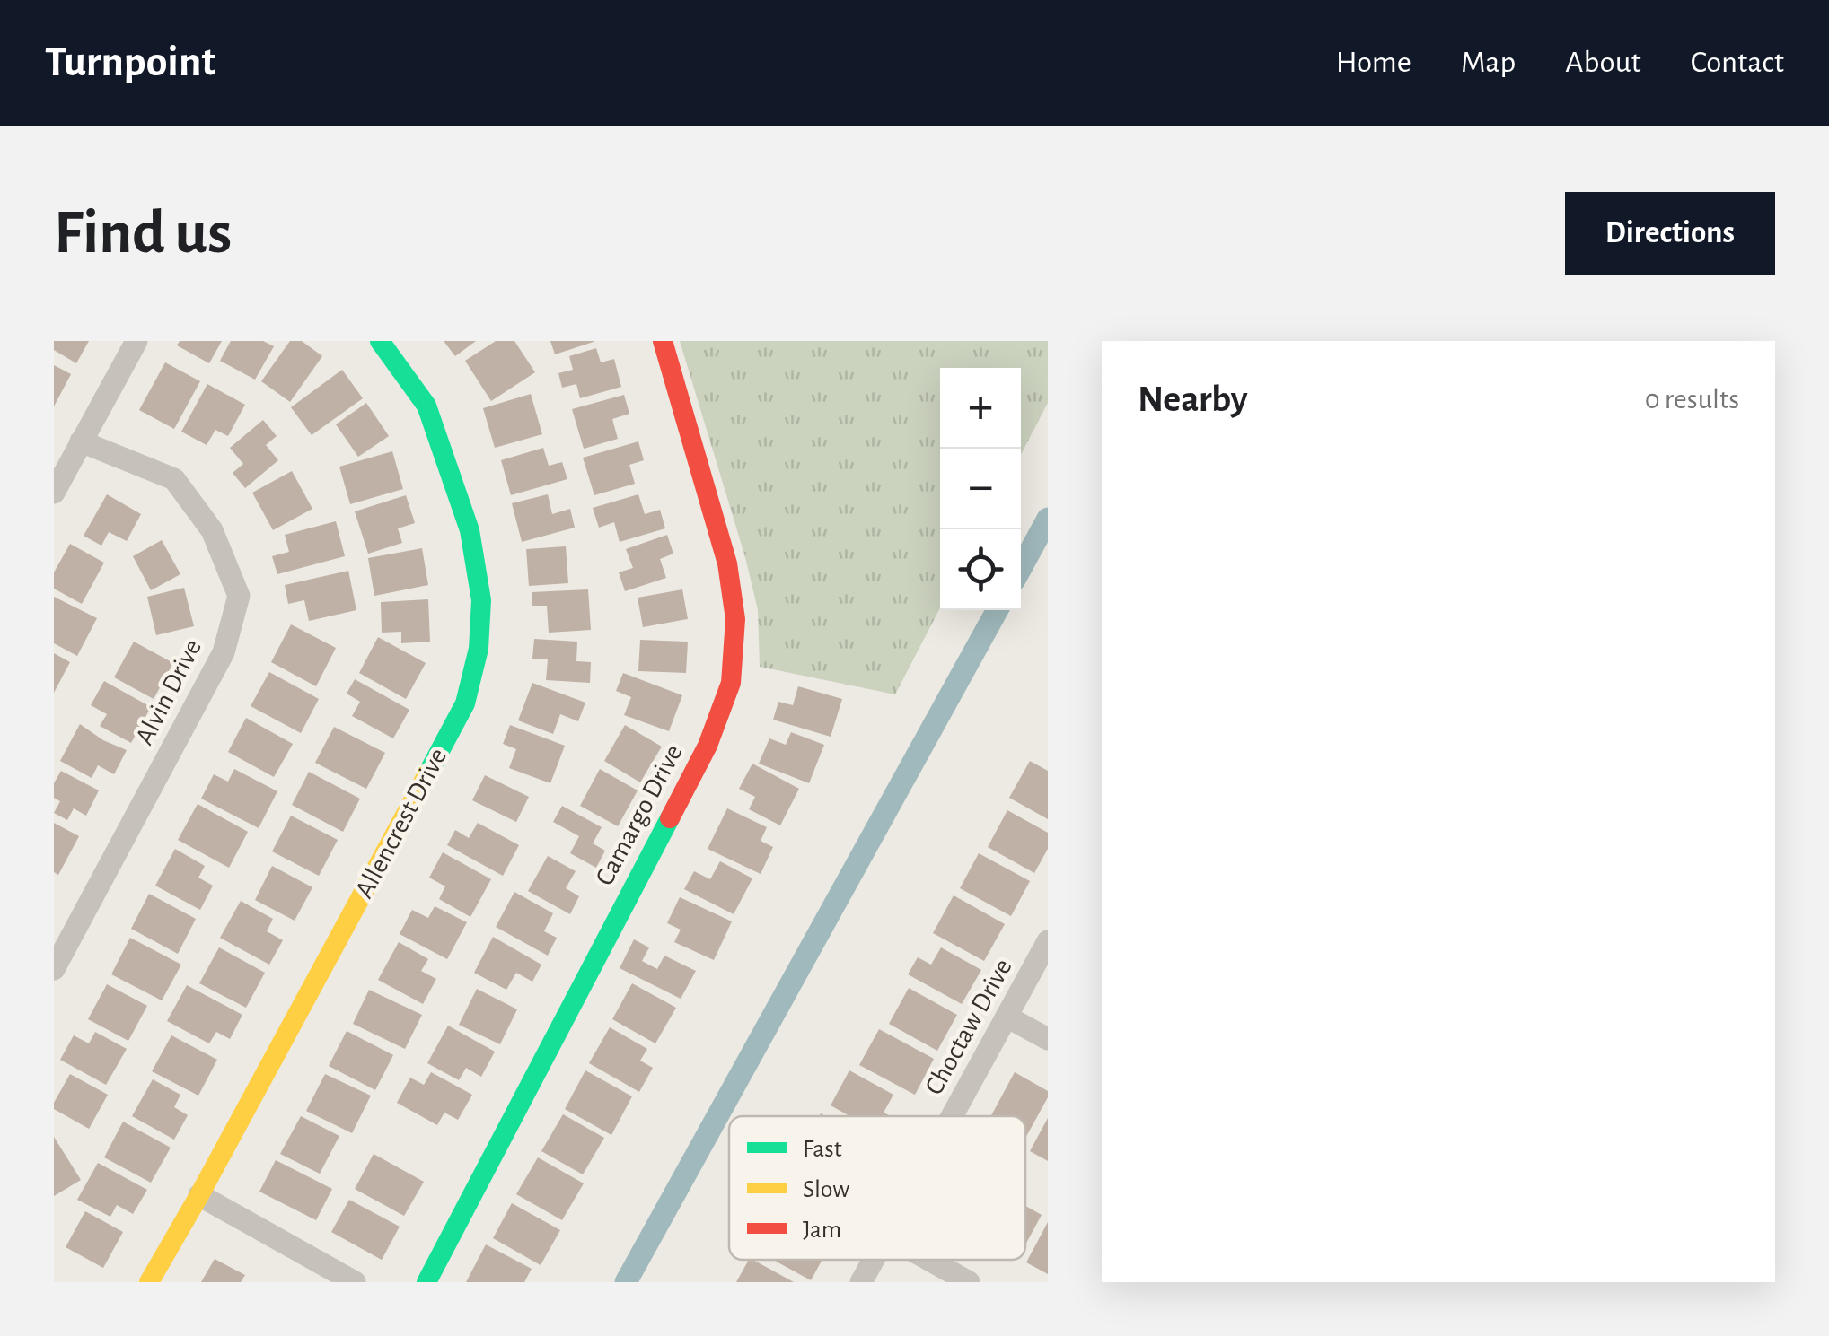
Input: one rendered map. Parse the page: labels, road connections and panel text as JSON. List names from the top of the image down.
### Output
{
  "streets": {
    "street": [
      "Alvin Drive",
      "Camargo Drive",
      "Allencrest Drive",
      "Choctaw Drive"
    ]
  },
  "legend": ["Fast", "Slow", "Jam"],
  "page": {
    "header": "Turnpoint",
    "nav": [
      "Home",
      "Map",
      "About",
      "Contact"
    ],
    "buttons": "Directions",
    "title": "Find us",
    "heading": ["Nearby", "0 results"],
    "map_buttons": ["+", "−"]
  }
}
